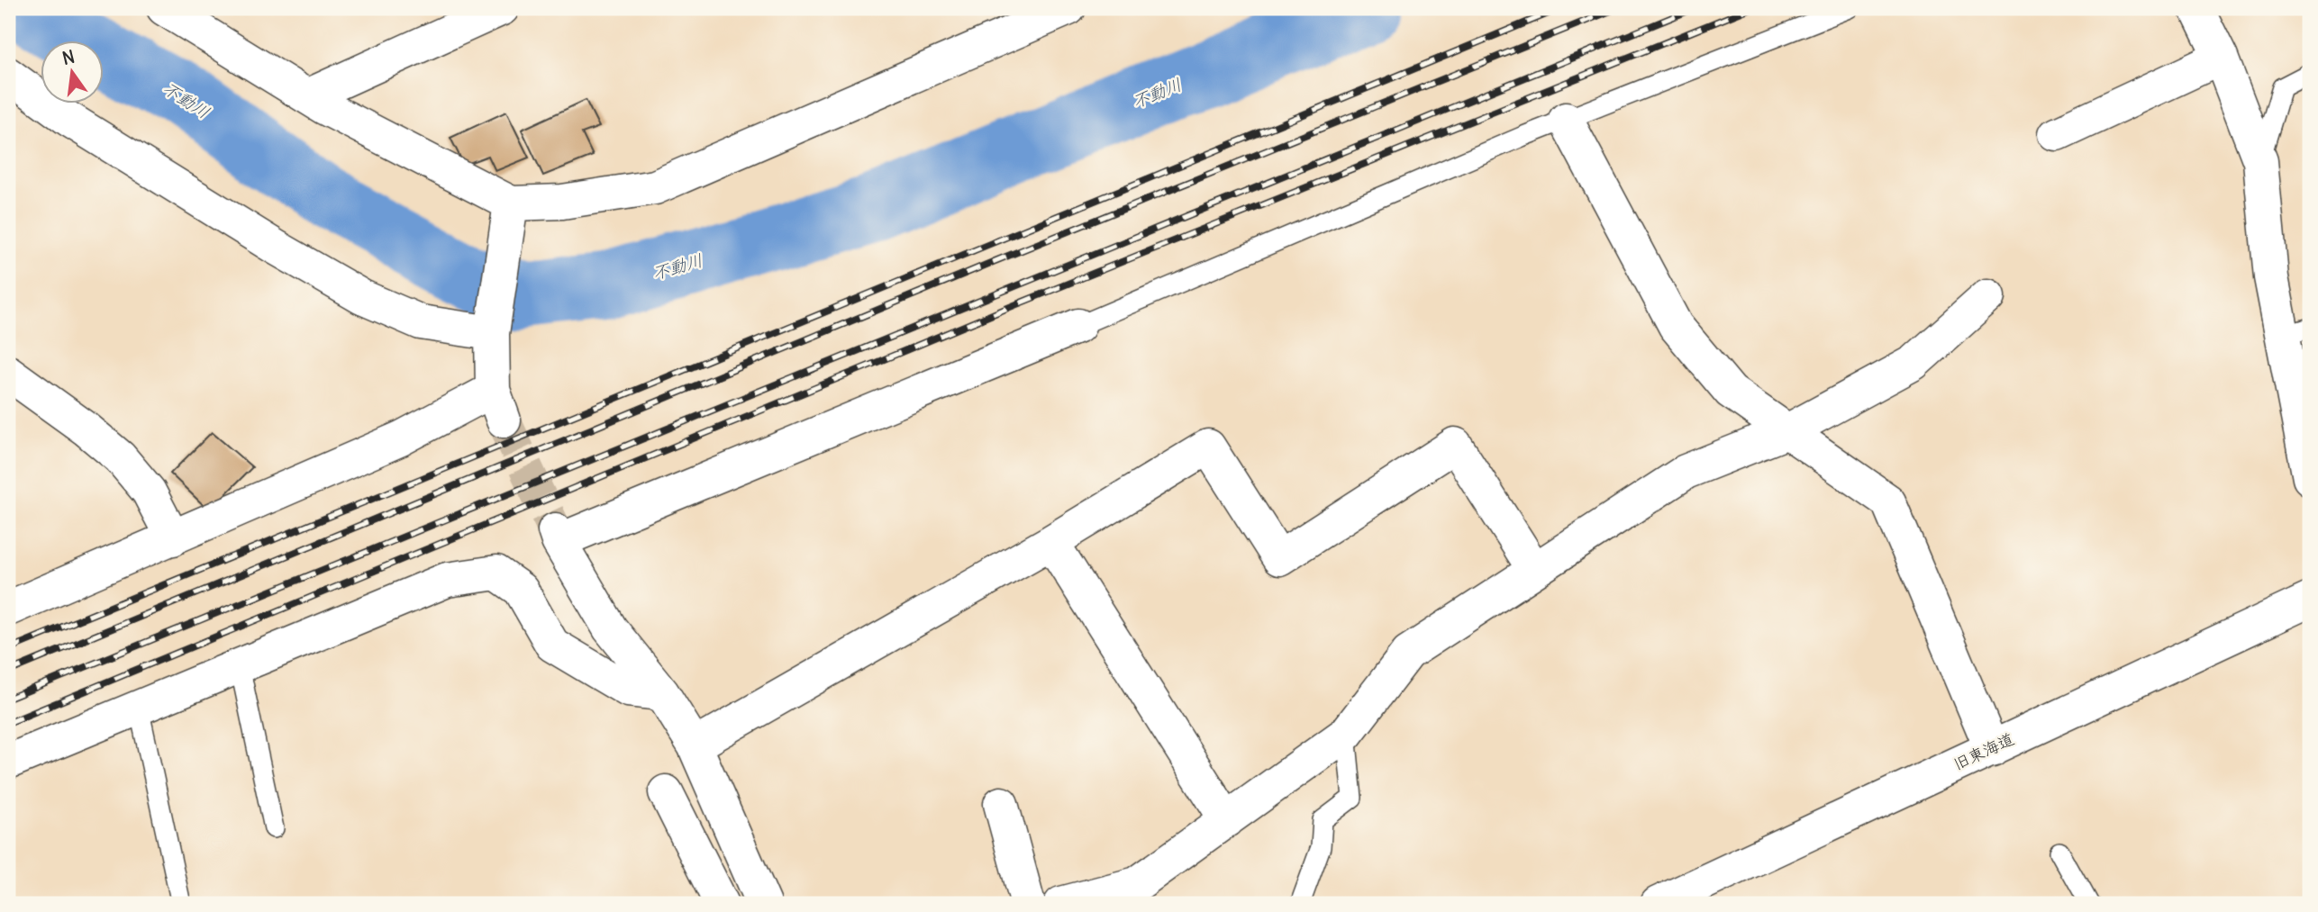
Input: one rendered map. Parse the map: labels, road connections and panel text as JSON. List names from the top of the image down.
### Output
{
  "streets": {
    "street": ["旧東海道"]
  },
  "water": ["不動川"],
  "north": "top"
}
